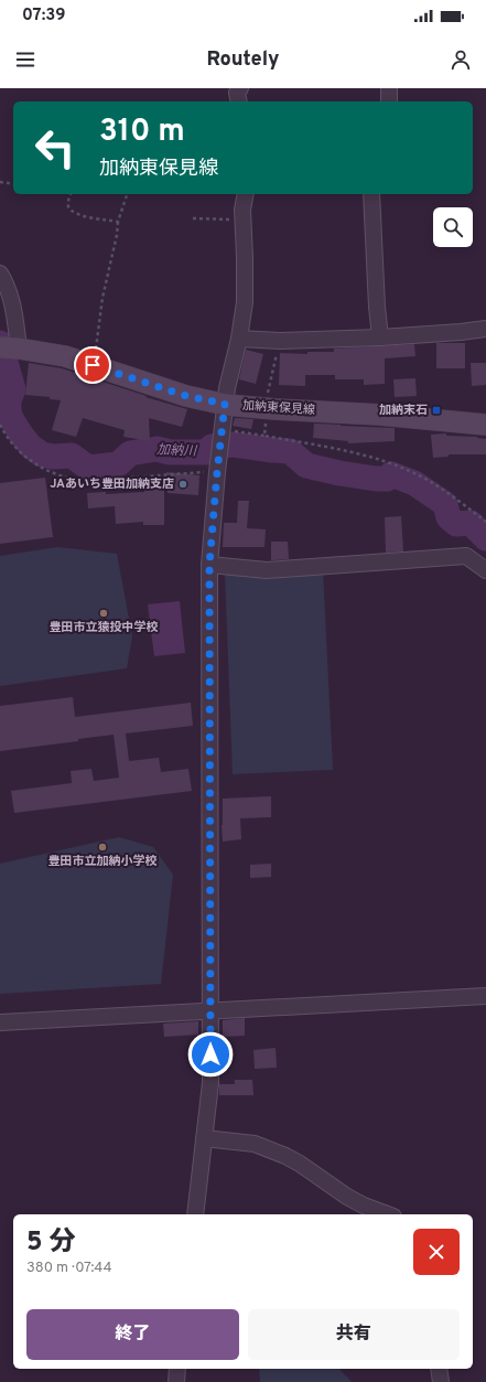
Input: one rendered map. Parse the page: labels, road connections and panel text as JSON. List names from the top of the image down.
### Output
{
  "streets": {
    "main road": ["加納東保見線"]
  },
  "water": ["加納川"],
  "places": {
    "transit": ["加納末石"],
    "other": ["JAあいち豊田加納支店", "豊田市立猿投中学校", "豊田市立加納小学校"]
  },
  "page": {
    "status": "07:39",
    "header": "Routely",
    "turn": ["310 m", "加納東保見線"],
    "heading": ["5 分", "380 m · 07:44"],
    "buttons": ["終了", "共有"]
  }
}
